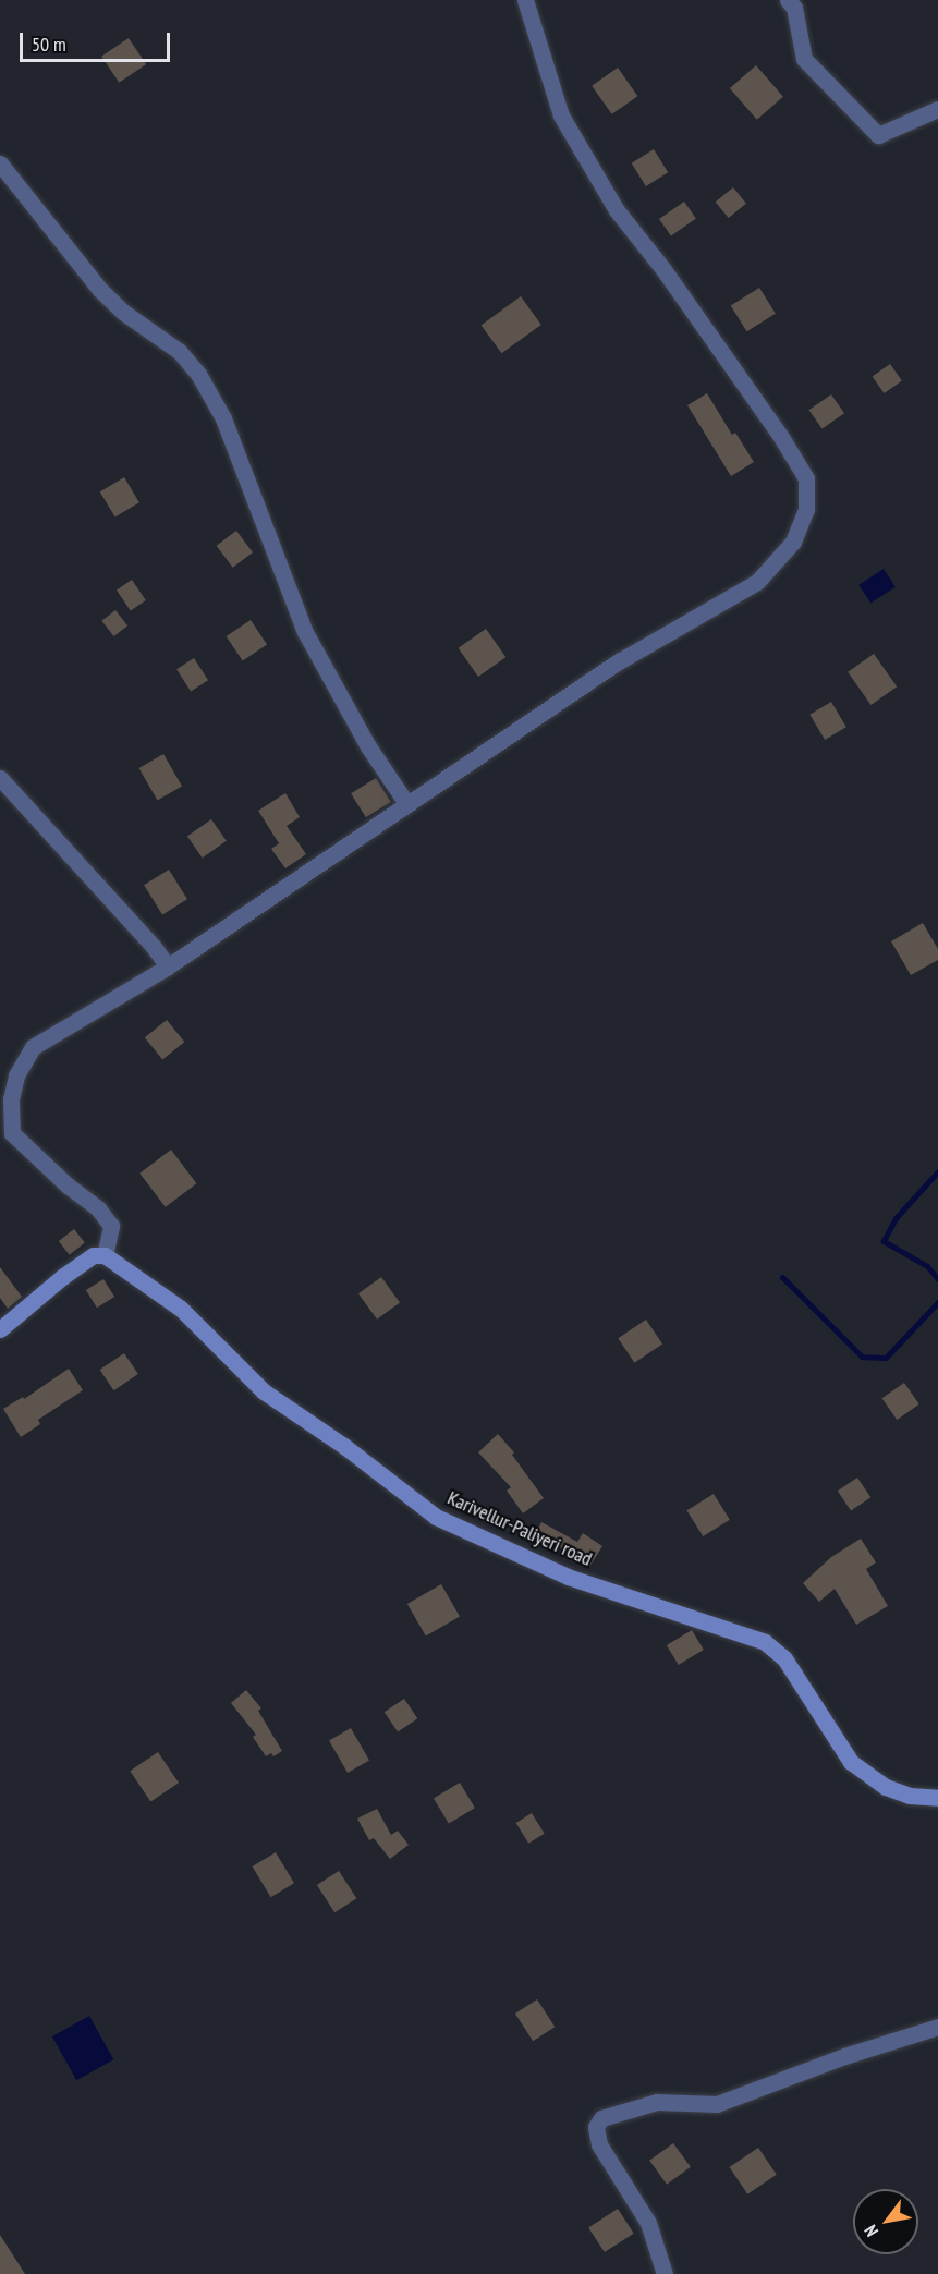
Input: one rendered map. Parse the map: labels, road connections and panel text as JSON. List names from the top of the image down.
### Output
{
  "streets": {
    "main road": ["Karivellur-Paliyeri road"]
  },
  "scale_bar": "50 m",
  "north": "bottom left"
}
